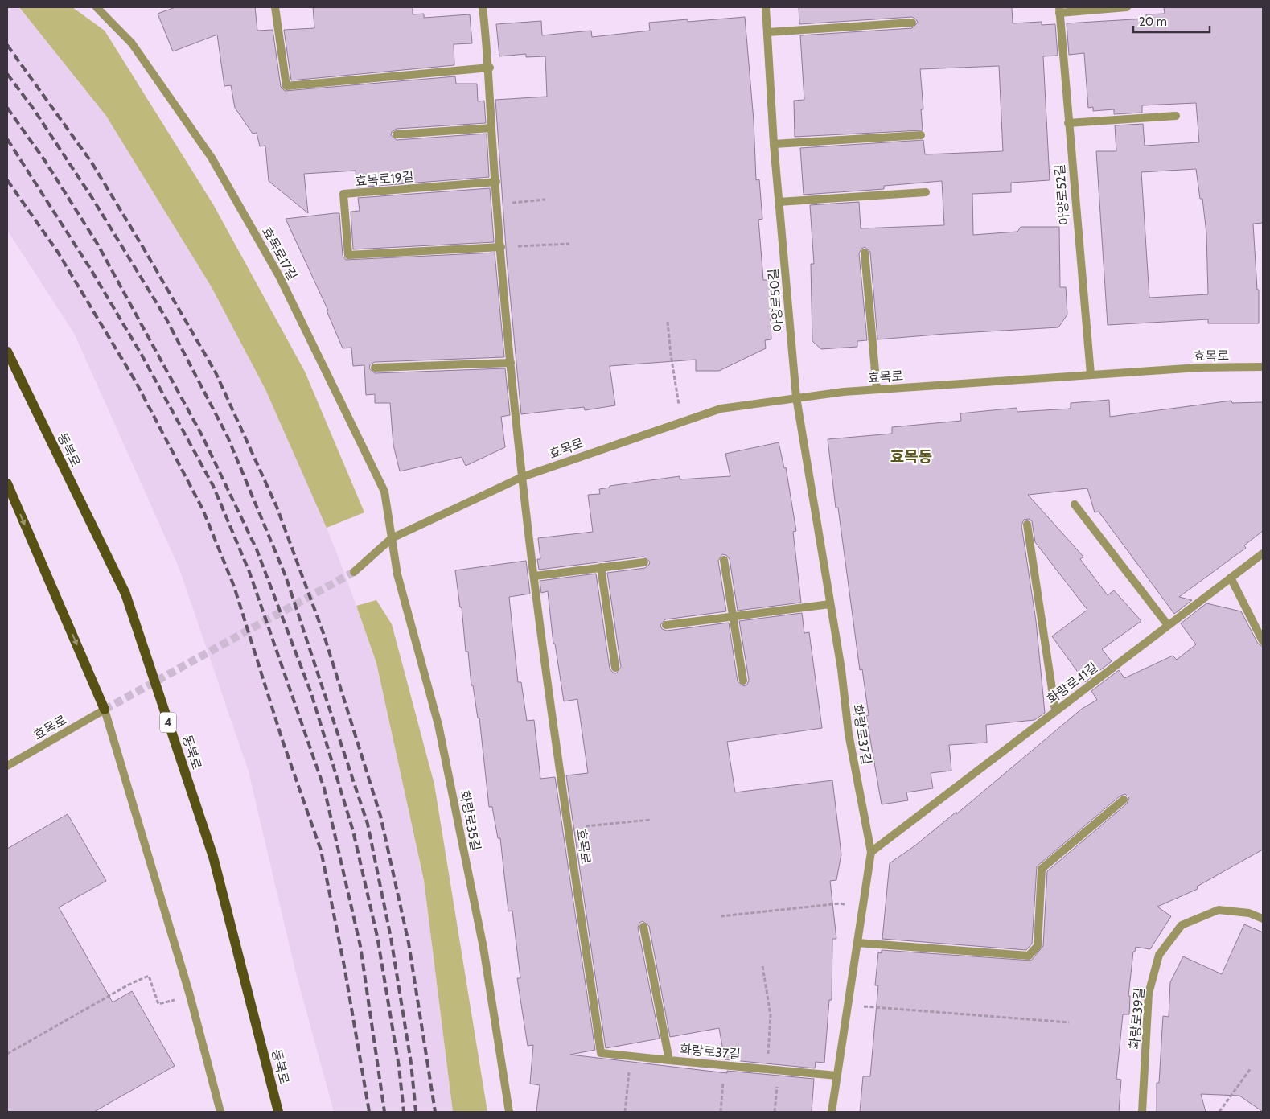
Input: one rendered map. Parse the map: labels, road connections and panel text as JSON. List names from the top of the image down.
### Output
{
  "streets": {
    "main road": ["동북로", "4"],
    "street": [
      "효목로19길",
      "아양로52길",
      "효목로17길",
      "아양로50길",
      "효목로",
      "화랑로41길",
      "화랑로37길",
      "화랑로35길",
      "화랑로39길"
    ]
  },
  "crossings": [
    ["아양로52길", "효목로"],
    ["효목로17길", "효목로"],
    ["효목로17길", "화랑로35길"],
    ["아양로50길", "효목로"],
    ["아양로50길", "화랑로37길"],
    ["효목로", "화랑로37길"],
    ["효목로", "화랑로35길"],
    ["화랑로41길", "화랑로37길"]
  ],
  "districts": ["효목동"],
  "scale_bar": "20 m"
}
